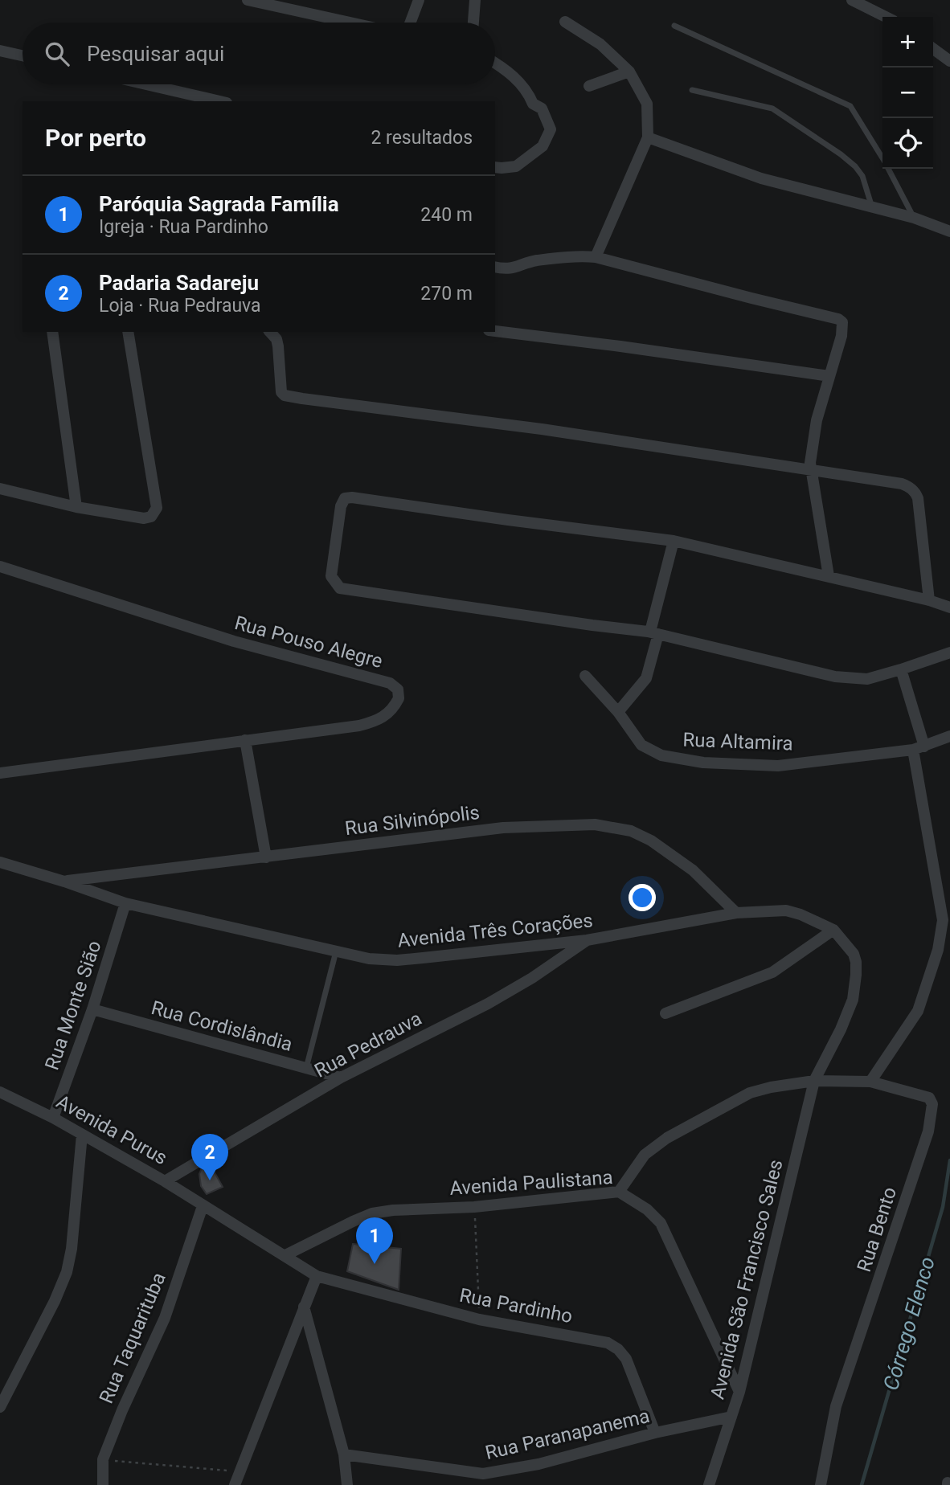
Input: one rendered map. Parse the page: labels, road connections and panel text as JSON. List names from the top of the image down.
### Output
{
  "streets": {
    "street": [
      "Rua Pouso Alegre",
      "Rua Altamira",
      "Rua Silvinópolis",
      "Avenida Três Corações",
      "Rua Monte Sião",
      "Rua Cordislândia",
      "Rua Pedrauva",
      "Avenida Purus",
      "Avenida Paulistana",
      "Rua Bento",
      "Avenida São Francisco Sales",
      "Rua Pardinho",
      "Rua Taquarituba",
      "Rua Paranapanema"
    ]
  },
  "crossings": [
    ["Rua Silvinópolis", "Avenida Três Corações"],
    ["Avenida Três Corações", "Rua Monte Sião"],
    ["Avenida Três Corações", "Rua Pedrauva"],
    ["Avenida Três Corações", "Rua Bento"],
    ["Avenida Três Corações", "Avenida São Francisco Sales"],
    ["Rua Monte Sião", "Rua Cordislândia"],
    ["Rua Monte Sião", "Avenida Purus"],
    ["Rua Cordislândia", "Rua Pedrauva"],
    ["Rua Pedrauva", "Avenida Purus"],
    ["Avenida Purus", "Avenida Paulistana"],
    ["Avenida Purus", "Rua Pardinho"],
    ["Avenida Purus", "Rua Taquarituba"],
    ["Avenida Paulistana", "Rua Bento"],
    ["Avenida Paulistana", "Avenida São Francisco Sales"],
    ["Rua Bento", "Avenida São Francisco Sales"],
    ["Avenida São Francisco Sales", "Rua Paranapanema"],
    ["Rua Pardinho", "Rua Paranapanema"]
  ],
  "water": ["Córrego Elenco"],
  "page": {
    "map_buttons": ["+", "−"],
    "search": "Pesquisar aqui",
    "heading": ["Por perto", "2 resultados"],
    "list": [
      {
        "mark": "1",
        "name": "Paróquia Sagrada Família",
        "note": "Igreja · Rua Pardinho",
        "value": "240 m"
      },
      {
        "mark": "2",
        "name": "Padaria Sadareju",
        "note": "Loja · Rua Pedrauva",
        "value": "270 m"
      }
    ],
    "pins": ["2", "1"]
  }
}
